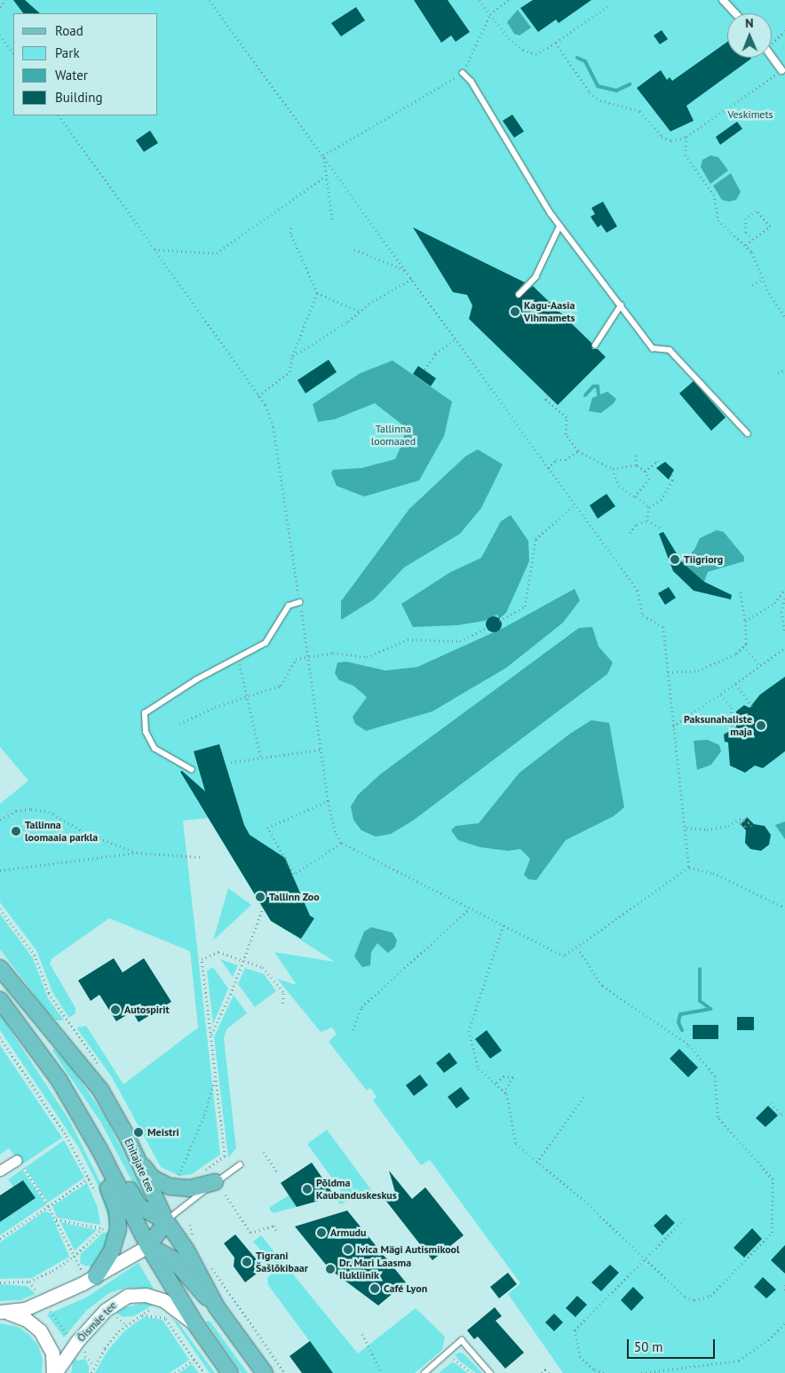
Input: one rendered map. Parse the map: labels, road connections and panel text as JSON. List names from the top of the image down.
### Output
{
  "streets": {
    "main road": ["Ehitajate tee", "Õismäe tee"]
  },
  "parks": ["Veskimets", "Tallinna loomaaed"],
  "places": [
    "Kagu-Aasia Vihmamets",
    "Tiigriorg",
    "Paksunahaliste maja",
    "Tallinna loomaaia parkla",
    "Tallinn Zoo",
    "Autospirit",
    "Meistri",
    "Põldma Kaubanduskeskus",
    "Armudu",
    "Ivica Mägi Autismikool",
    "Tigrani Šašlõkibaar",
    "Dr. Mari Laasma Ilukliinik",
    "Café Lyon"
  ],
  "legend": [
    "Road",
    "Park",
    "Water",
    "Building"
  ],
  "scale_bar": "50 m",
  "north": "top"
}
